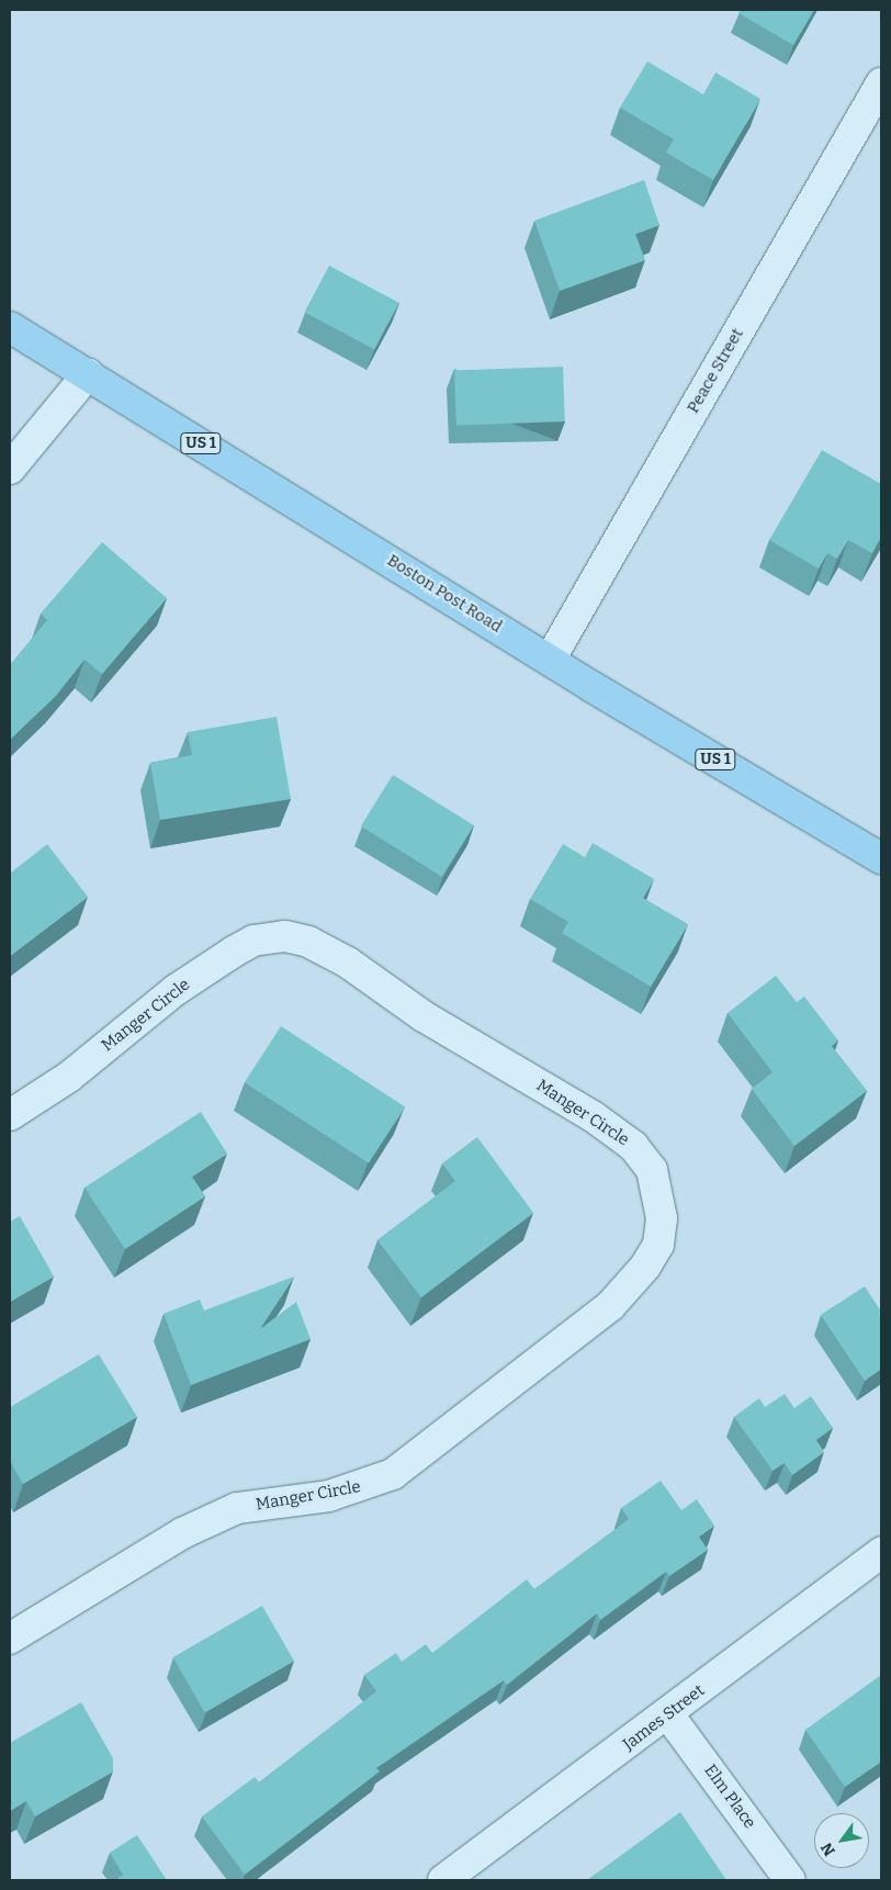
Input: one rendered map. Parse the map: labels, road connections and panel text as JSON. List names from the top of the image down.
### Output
{
  "streets": {
    "main road": ["US 1", "Boston Post Road"],
    "street": [
      "Peace Street",
      "Manger Circle",
      "James Street",
      "Elm Place"
    ]
  },
  "crossings": [
    ["Peace Street", "Boston Post Road"],
    ["James Street", "Elm Place"]
  ],
  "north": "bottom left"
}
